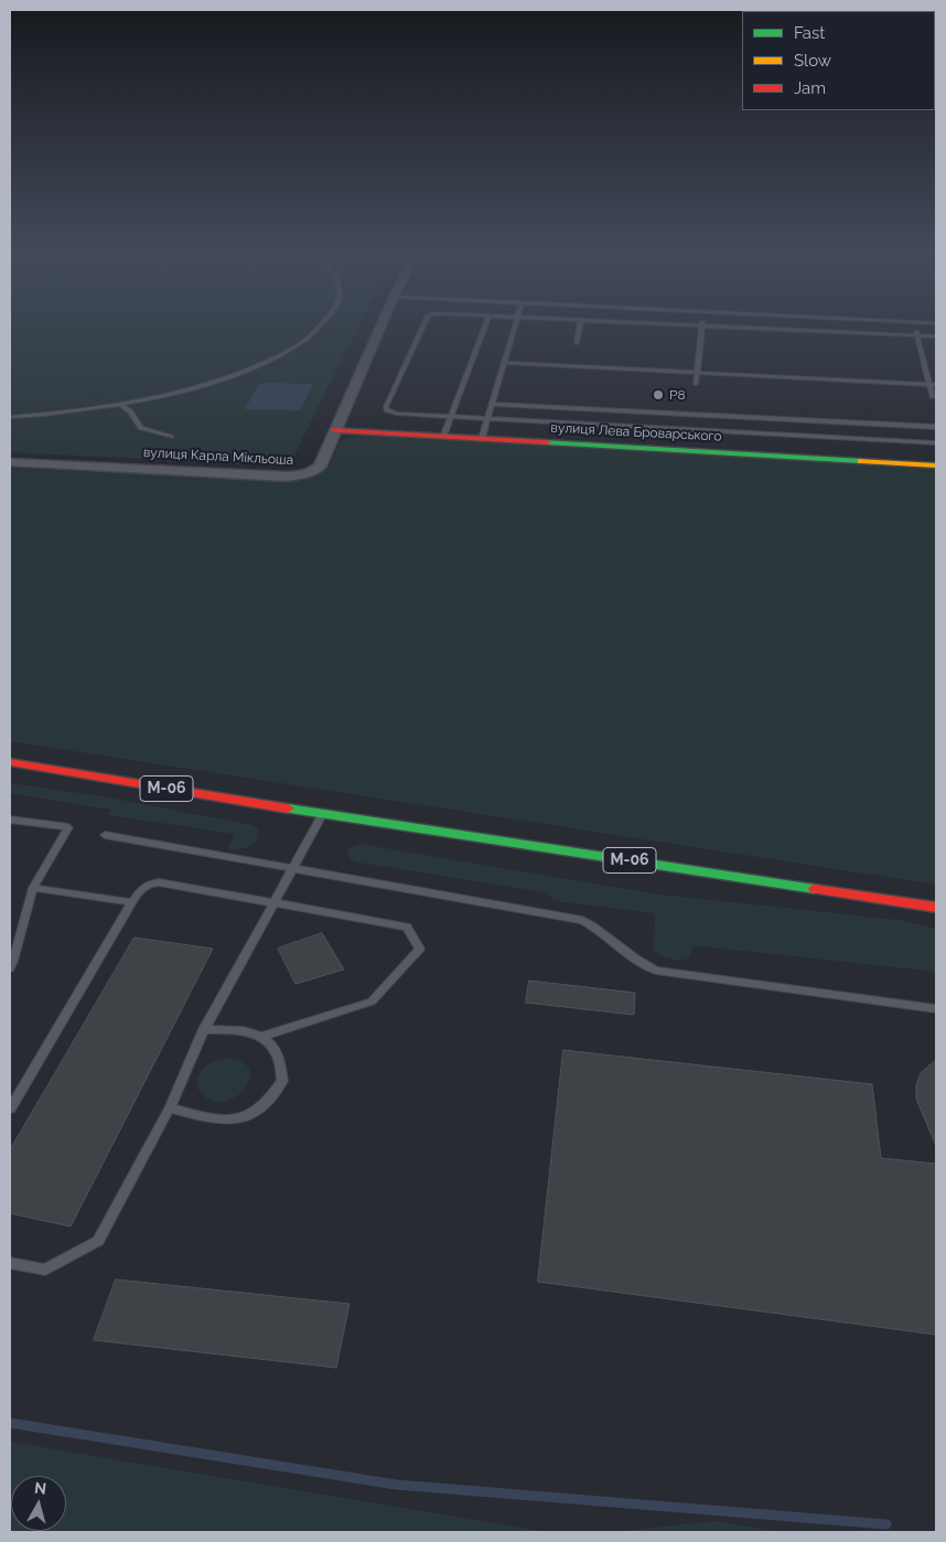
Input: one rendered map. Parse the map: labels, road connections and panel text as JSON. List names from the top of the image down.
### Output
{
  "streets": {
    "main road": ["вулиця Лева Броварського", "М-06"],
    "street": ["вулиця Карла Мікльоша"]
  },
  "crossings": [
    ["вулиця Лева Броварського", "вулиця Карла Мікльоша"]
  ],
  "places": ["P8"],
  "legend": ["Fast", "Slow", "Jam"],
  "north": "top"
}
